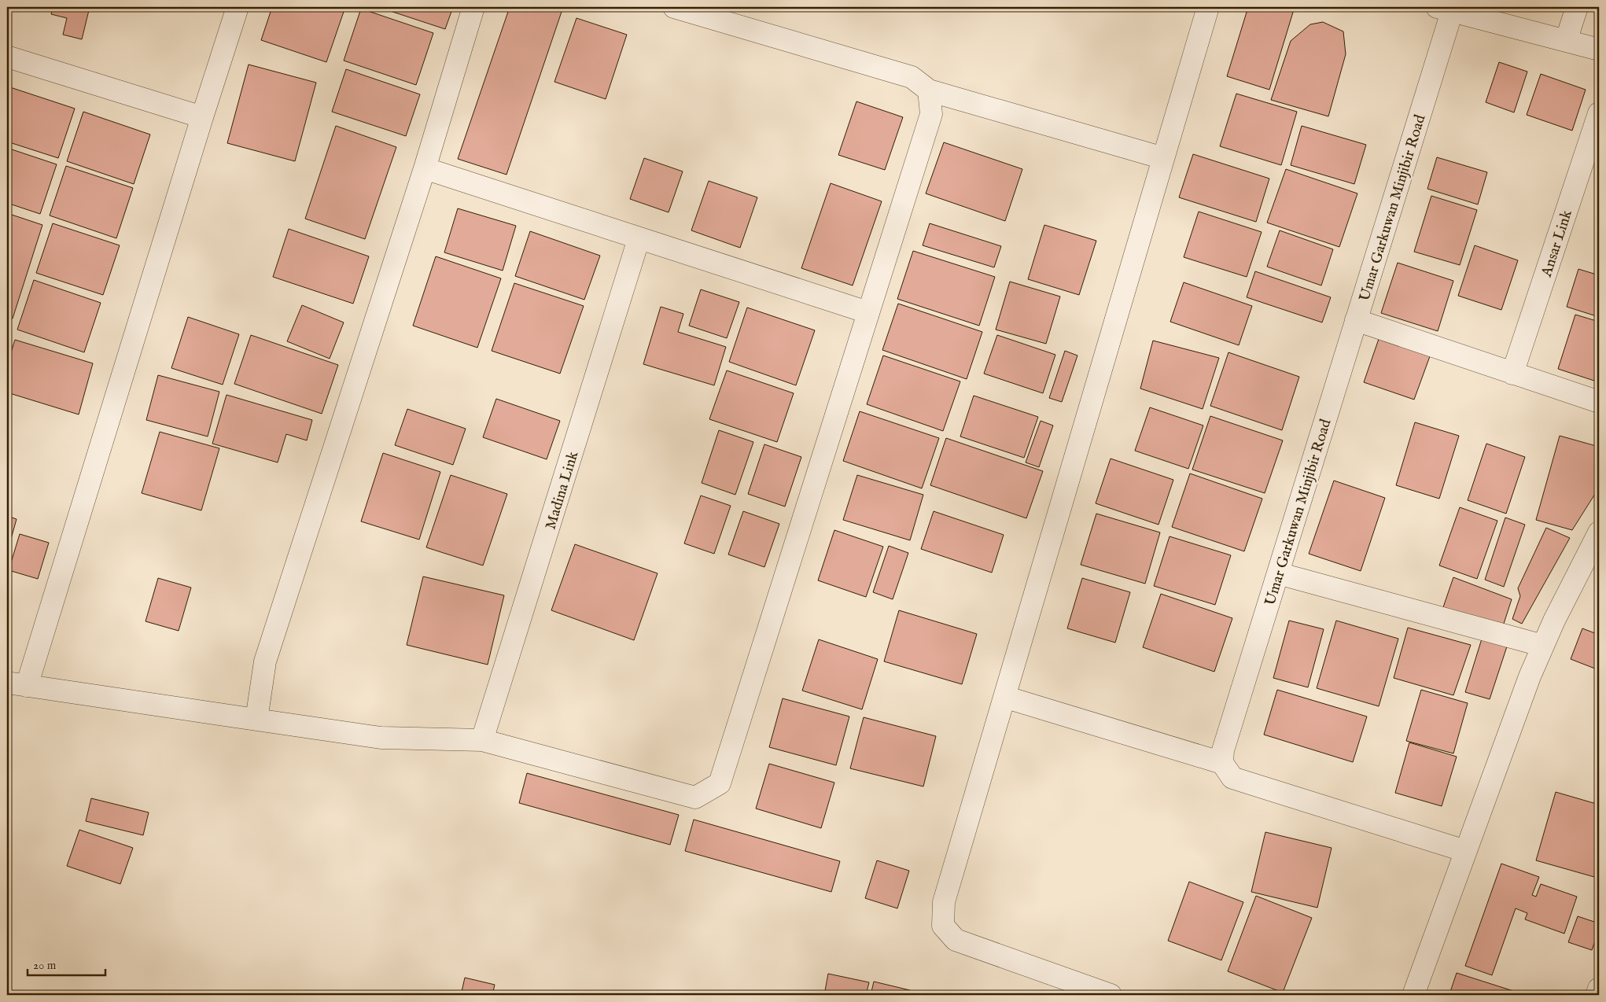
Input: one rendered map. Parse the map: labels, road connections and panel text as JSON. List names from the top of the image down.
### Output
{
  "streets": {
    "street": ["Umar Garkuwan Minjibir Road", "Ansar Link", "Madina Link"]
  },
  "scale_bar": "20 m"
}
